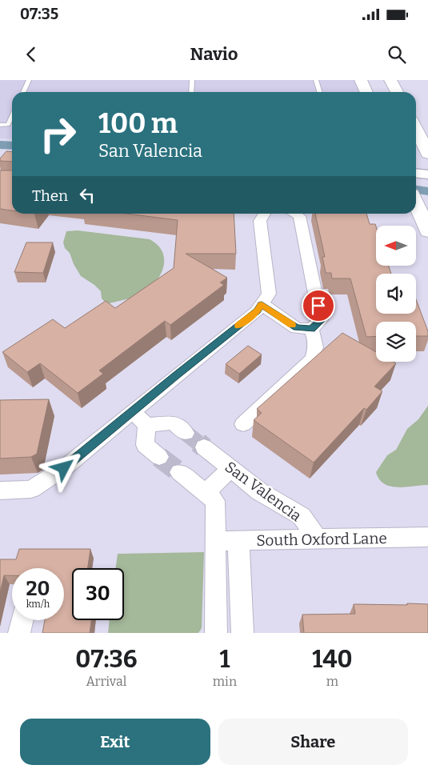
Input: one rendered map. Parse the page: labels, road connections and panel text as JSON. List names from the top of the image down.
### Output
{
  "streets": {
    "street": ["San Valencia", "South Oxford Lane"]
  },
  "crossings": [
    ["San Valencia", "South Oxford Lane"]
  ],
  "north": "left",
  "page": {
    "status": "07:35",
    "header": "Navio",
    "turn": ["100 m", "San Valencia"],
    "then": "Then",
    "speed": "20 km/h",
    "limit": "30",
    "eta": [
      "07:36",
      "Arrival",
      "1",
      "min",
      "140",
      "m"
    ],
    "buttons": ["Exit", "Share"]
  }
}
